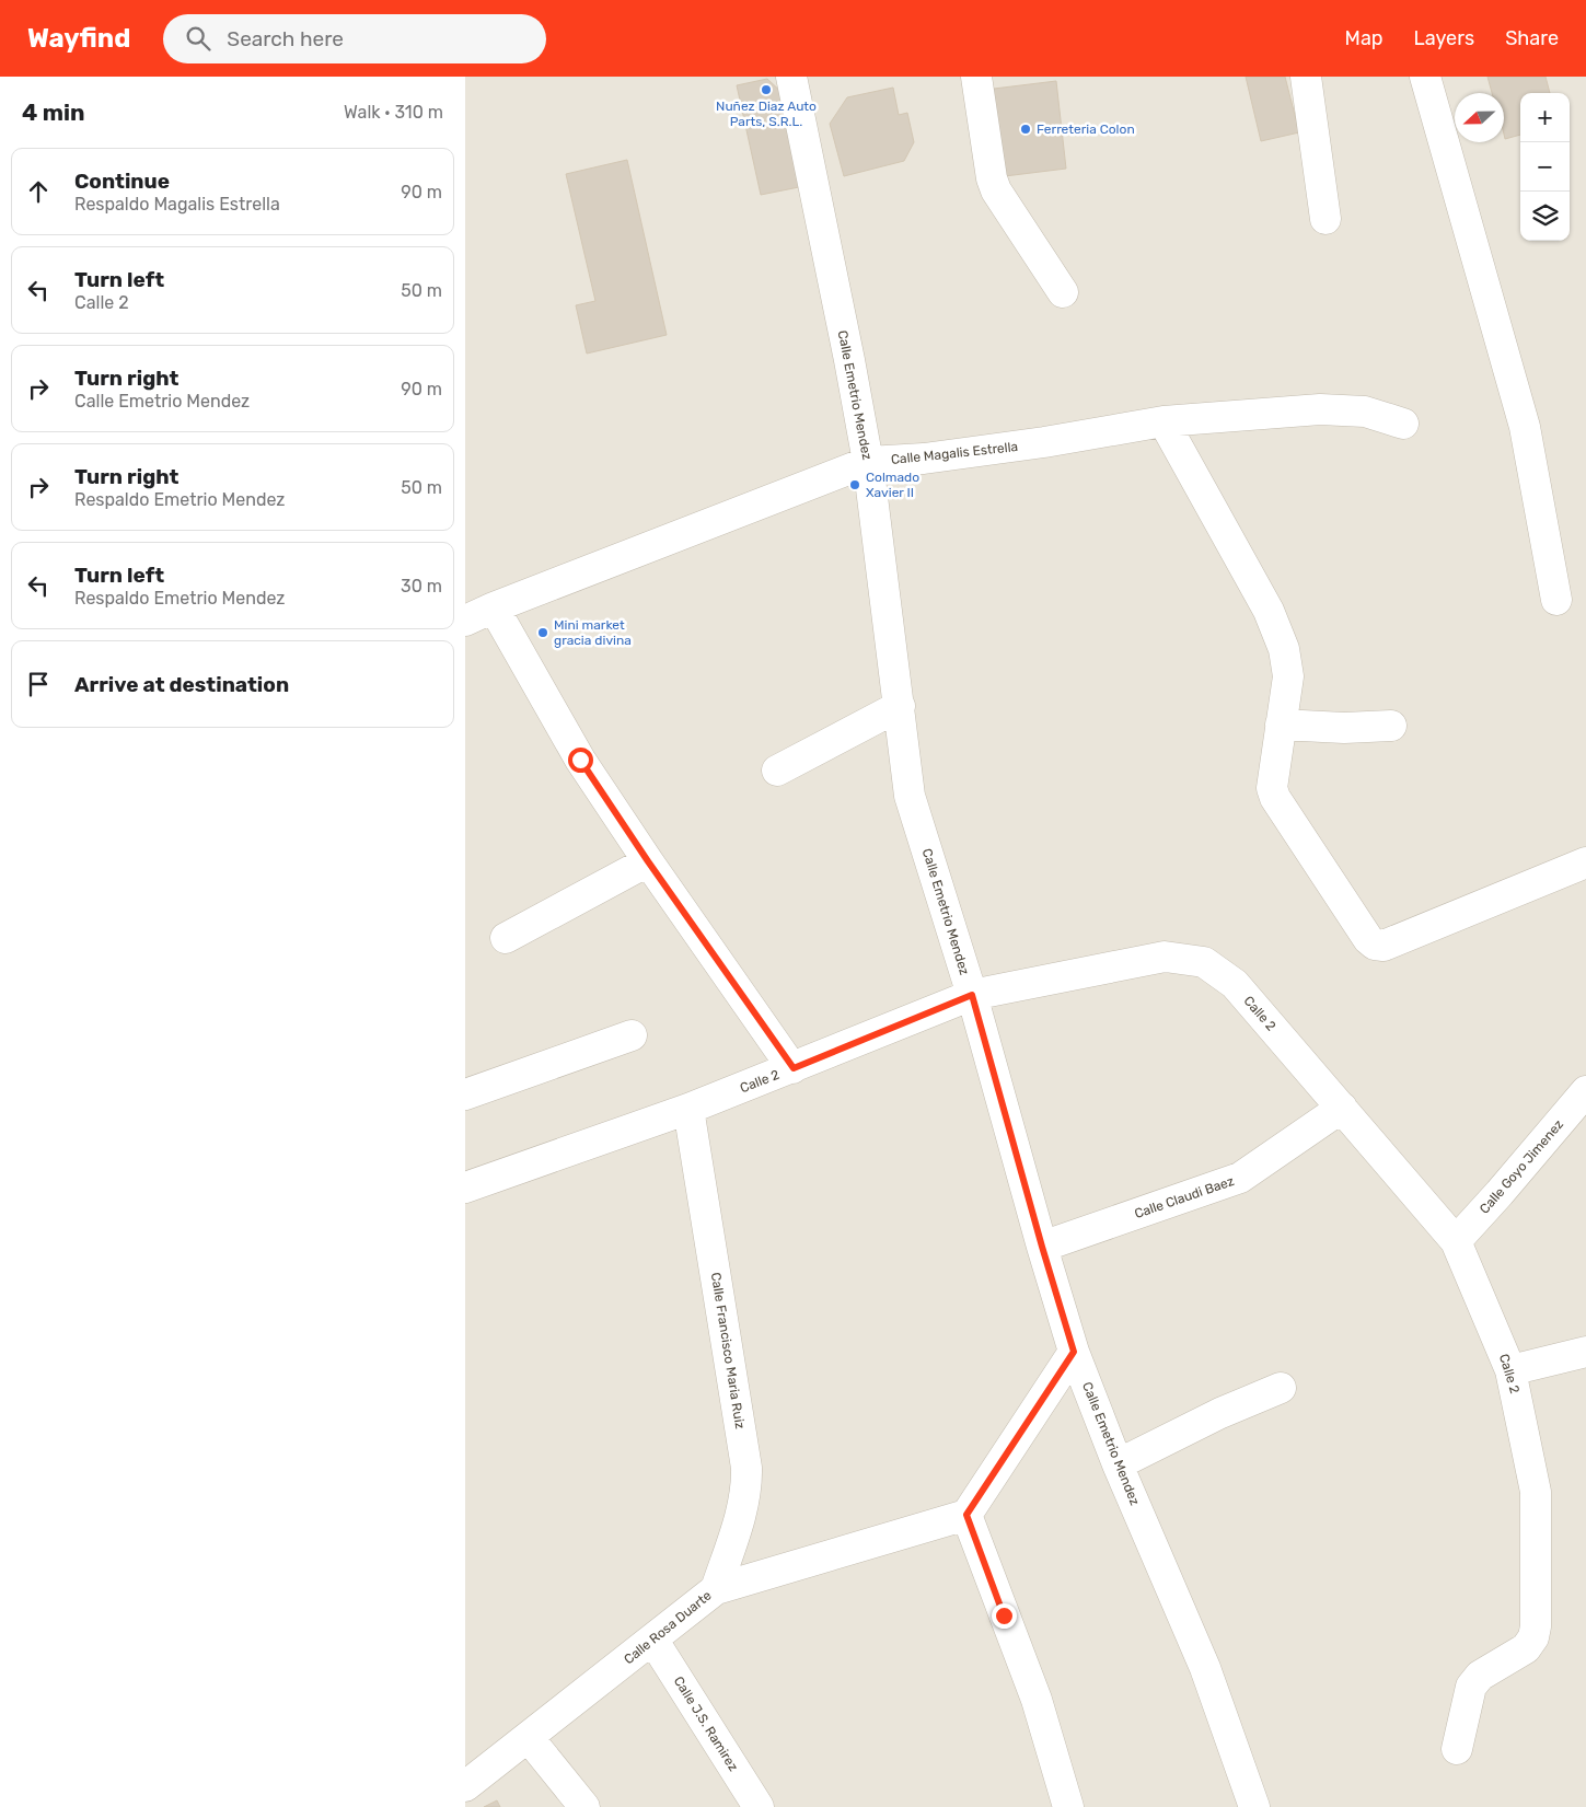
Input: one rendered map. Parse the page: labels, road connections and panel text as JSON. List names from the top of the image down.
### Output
{
  "streets": {
    "street": [
      "Calle Emetrio Mendez",
      "Calle Magalis Estrella",
      "Calle 2",
      "Calle Goyo Jimenez",
      "Calle Claudi Baez",
      "Calle Francisco Maria Ruiz",
      "Calle Rosa Duarte",
      "Calle J.S. Ramirez"
    ]
  },
  "crossings": [
    ["Calle Emetrio Mendez", "Calle Magalis Estrella"],
    ["Calle Emetrio Mendez", "Calle 2"],
    ["Calle Emetrio Mendez", "Calle Claudi Baez"],
    ["Calle 2", "Calle Goyo Jimenez"],
    ["Calle 2", "Calle Claudi Baez"],
    ["Calle 2", "Calle Francisco Maria Ruiz"],
    ["Calle Francisco Maria Ruiz", "Calle Rosa Duarte"],
    ["Calle Rosa Duarte", "Calle J.S. Ramirez"]
  ],
  "places": [
    "Nuñez Diaz Auto Parts, S.R.L.",
    "Ferreteria Colon",
    "Colmado Xavier II",
    "Mini market gracia divina"
  ],
  "north": "left",
  "page": {
    "header": "Wayfind",
    "search": "Search here",
    "nav": ["Map", "Layers", "Share"],
    "heading": ["4 min", "Walk · 310 m"],
    "map_buttons": ["+", "−"],
    "list": [
      ["Continue", "Respaldo Magalis Estrella", "90 m"],
      ["Turn left", "Calle 2", "50 m"],
      ["Turn right", "Calle Emetrio Mendez", "90 m"],
      ["Turn right", "Respaldo Emetrio Mendez", "50 m"],
      ["Turn left", "Respaldo Emetrio Mendez", "30 m"],
      "Arrive at destination"
    ]
  }
}
